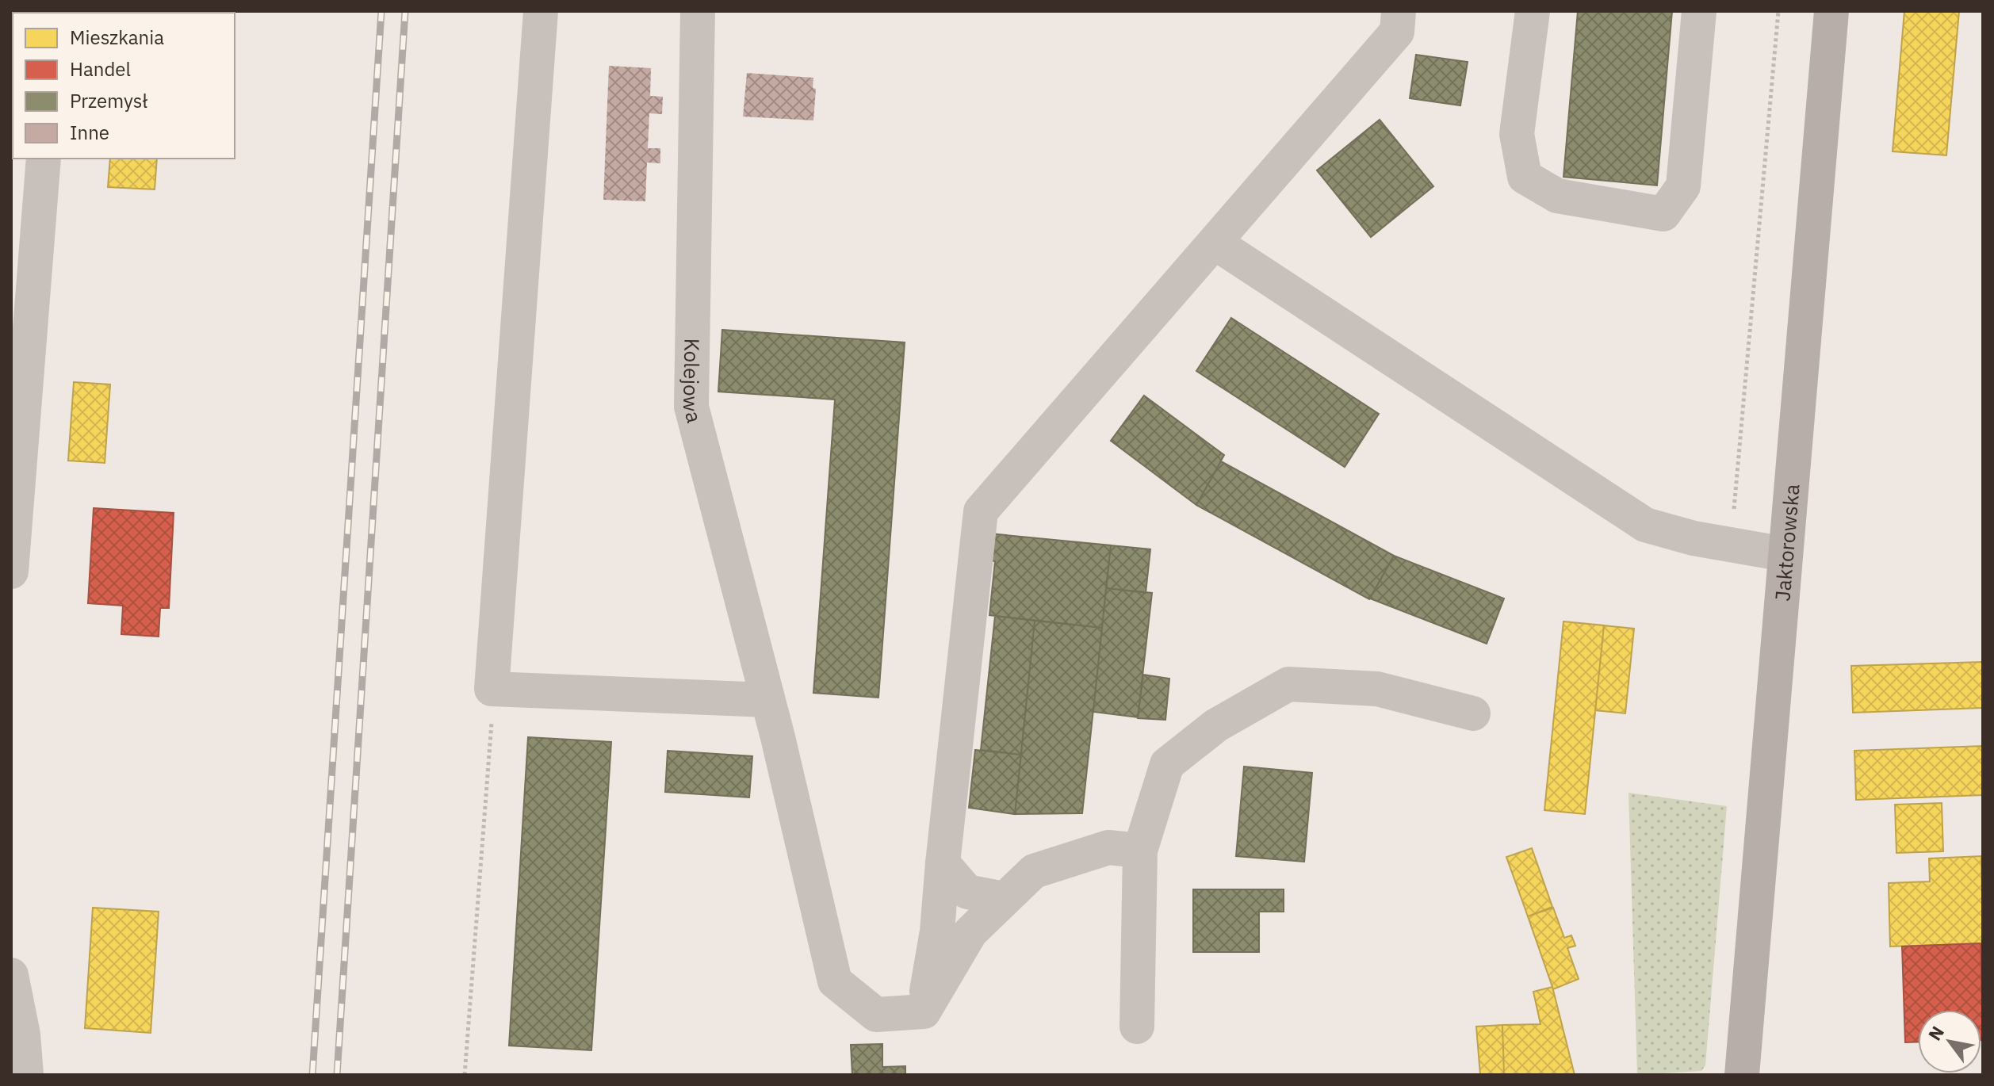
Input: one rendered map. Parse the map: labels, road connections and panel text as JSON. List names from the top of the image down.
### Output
{
  "streets": {
    "main road": ["Jaktorowska"],
    "street": ["Kolejowa"]
  },
  "legend": [
    "Mieszkania",
    "Handel",
    "Przemysł",
    "Inne"
  ],
  "north": "top left"
}
